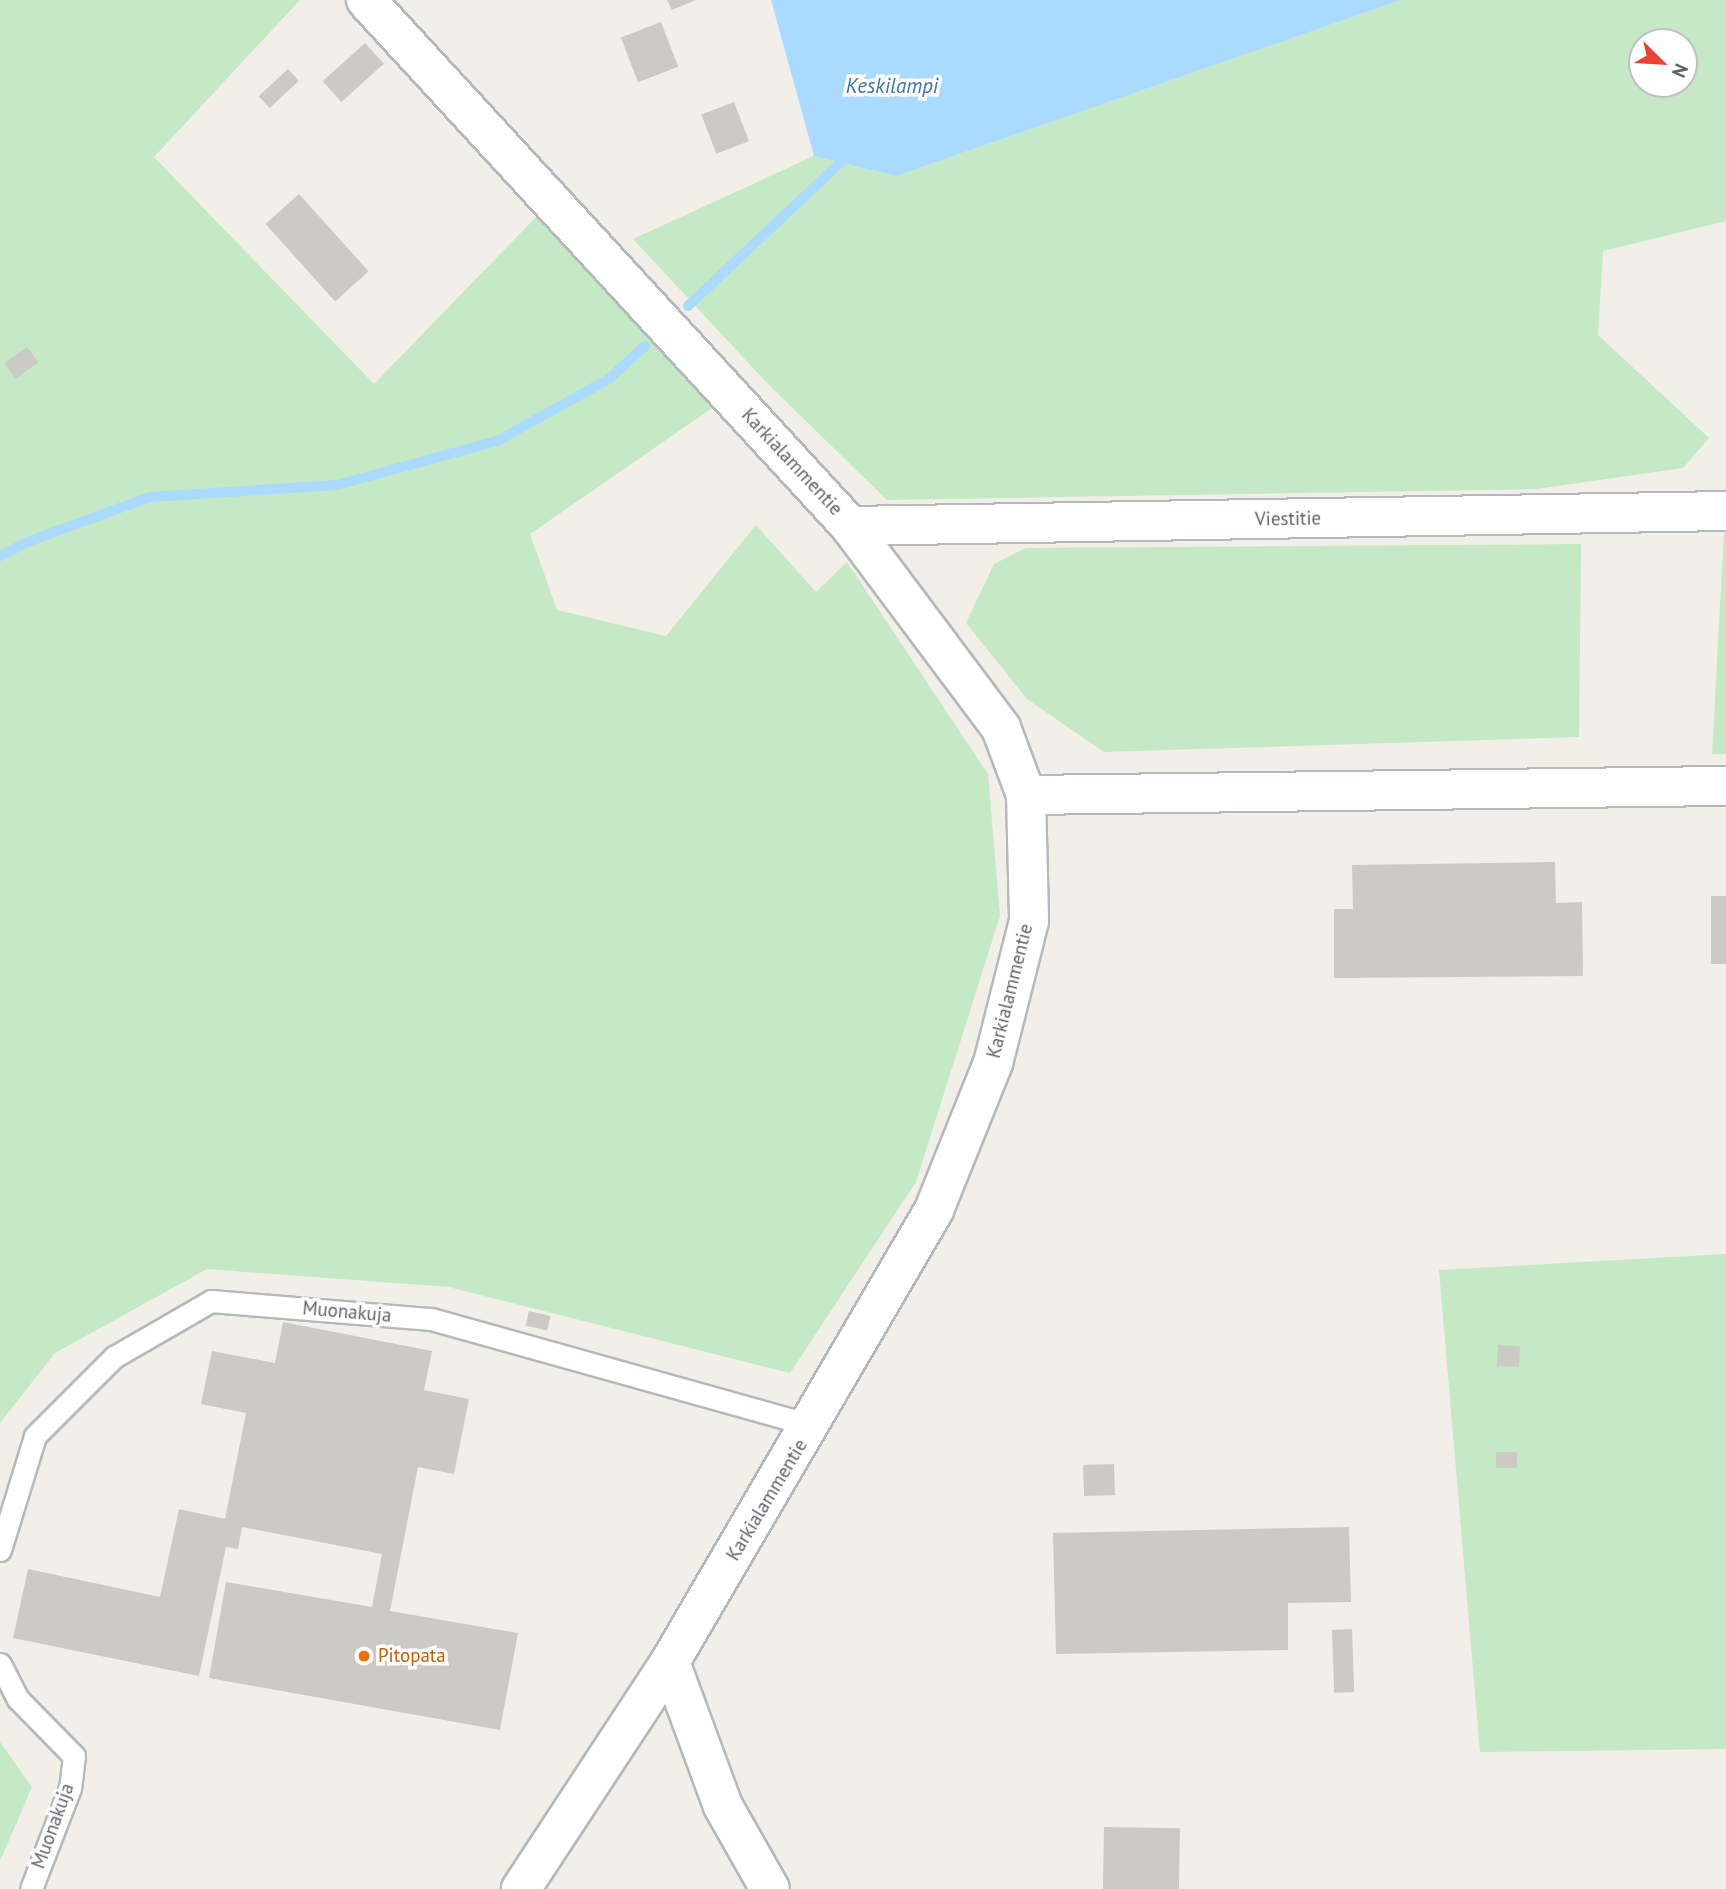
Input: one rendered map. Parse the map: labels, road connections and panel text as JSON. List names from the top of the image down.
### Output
{
  "streets": {
    "street": ["Karkialammentie", "Viestitie"],
    "lane": ["Muonakuja"]
  },
  "crossings": [
    ["Karkialammentie", "Viestitie"],
    ["Karkialammentie", "Muonakuja"]
  ],
  "water": ["Keskilampi"],
  "places": ["Pitopata"],
  "north": "bottom right"
}
